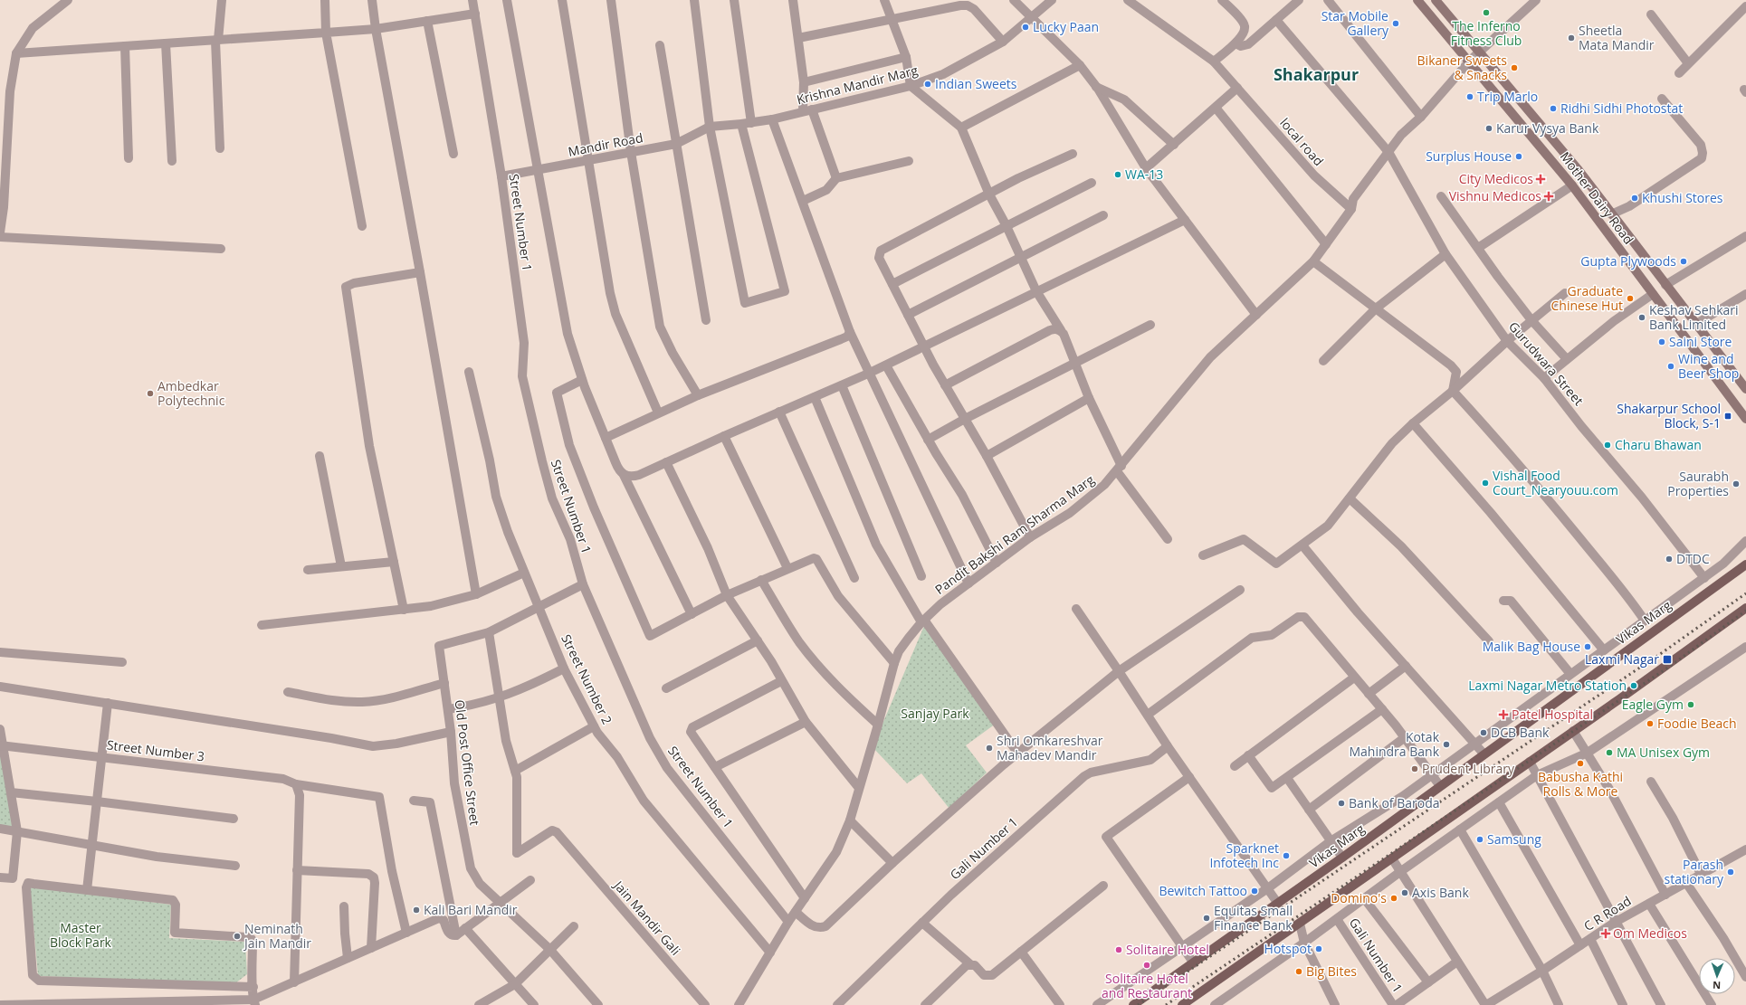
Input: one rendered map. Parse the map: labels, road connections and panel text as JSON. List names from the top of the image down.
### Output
{
  "streets": {
    "main road": ["Mother Dairy Road", "Vikas Marg"],
    "street": [
      "Krishna Mandir Marg",
      "local road",
      "Mandir Road",
      "Street Number 1",
      "Gurudwara Street",
      "Pandit Bakshi Ram Sharma Marg",
      "Street Number 2",
      "Street Number 3",
      "Old Post Office Street",
      "Gali Number 1",
      "C R Road",
      "Jain Mandir Gali"
    ]
  },
  "crossings": [
    ["Krishna Mandir Marg", "Mandir Road"],
    ["local road", "Pandit Bakshi Ram Sharma Marg"],
    ["Mandir Road", "Street Number 1"],
    ["Mother Dairy Road", "Pandit Bakshi Ram Sharma Marg"],
    ["Street Number 1", "Pandit Bakshi Ram Sharma Marg"],
    ["Gurudwara Street", "Pandit Bakshi Ram Sharma Marg"],
    ["Pandit Bakshi Ram Sharma Marg", "Street Number 2"]
  ],
  "districts": ["Shakarpur"],
  "parks": ["Sanjay Park", "Master Block Park"],
  "places": {
    "other": [
      "The Inferno Fitness Club",
      "Star Mobile Gallery",
      "Lucky Paan",
      "Sheetla Mata Mandir",
      "Bikaner Sweets & Snacks",
      "Indian Sweets",
      "Trip Marlo",
      "Ridhi Sidhi Photostat",
      "Karur Vysya Bank",
      "Surplus House",
      "WA-13",
      "Khushi Stores",
      "Gupta Plywoods",
      "Graduate Chinese Hut",
      "Keshav Sehkari Bank Limited",
      "Saini Store",
      "Wine and Beer Shop",
      "Ambedkar Polytechnic",
      "Charu Bhawan",
      "Vishal Food Court_Nearyouu.com",
      "Saurabh Properties",
      "DTDC",
      "Malik Bag House",
      "Laxmi Nagar Metro Station",
      "Eagle Gym",
      "Foodie Beach",
      "DCB Bank",
      "Kotak Mahindra Bank",
      "Shri Omkareshvar Mahadev Mandir",
      "MA Unisex Gym",
      "Babusha Kathi Rolls & More",
      "Prudent Library",
      "Bank of Baroda",
      "Samsung",
      "Sparknet Infotech Inc",
      "Parash stationary",
      "Bewitch Tattoo",
      "Axis Bank",
      "Domino's",
      "Kali Bari Mandir",
      "Equitas Small Finance Bank",
      "Neminath Jain Mandir",
      "Hotspot",
      "Solitaire Hotel",
      "Solitaire Hotel and Restaurant",
      "Big Bites"
    ],
    "health": [
      "City Medicos",
      "Vishnu Medicos",
      "Patel Hospital",
      "Om Medicos"
    ],
    "transit": ["Shakarpur School Block, S-1", "Laxmi Nagar"]
  },
  "north": "bottom"
}
